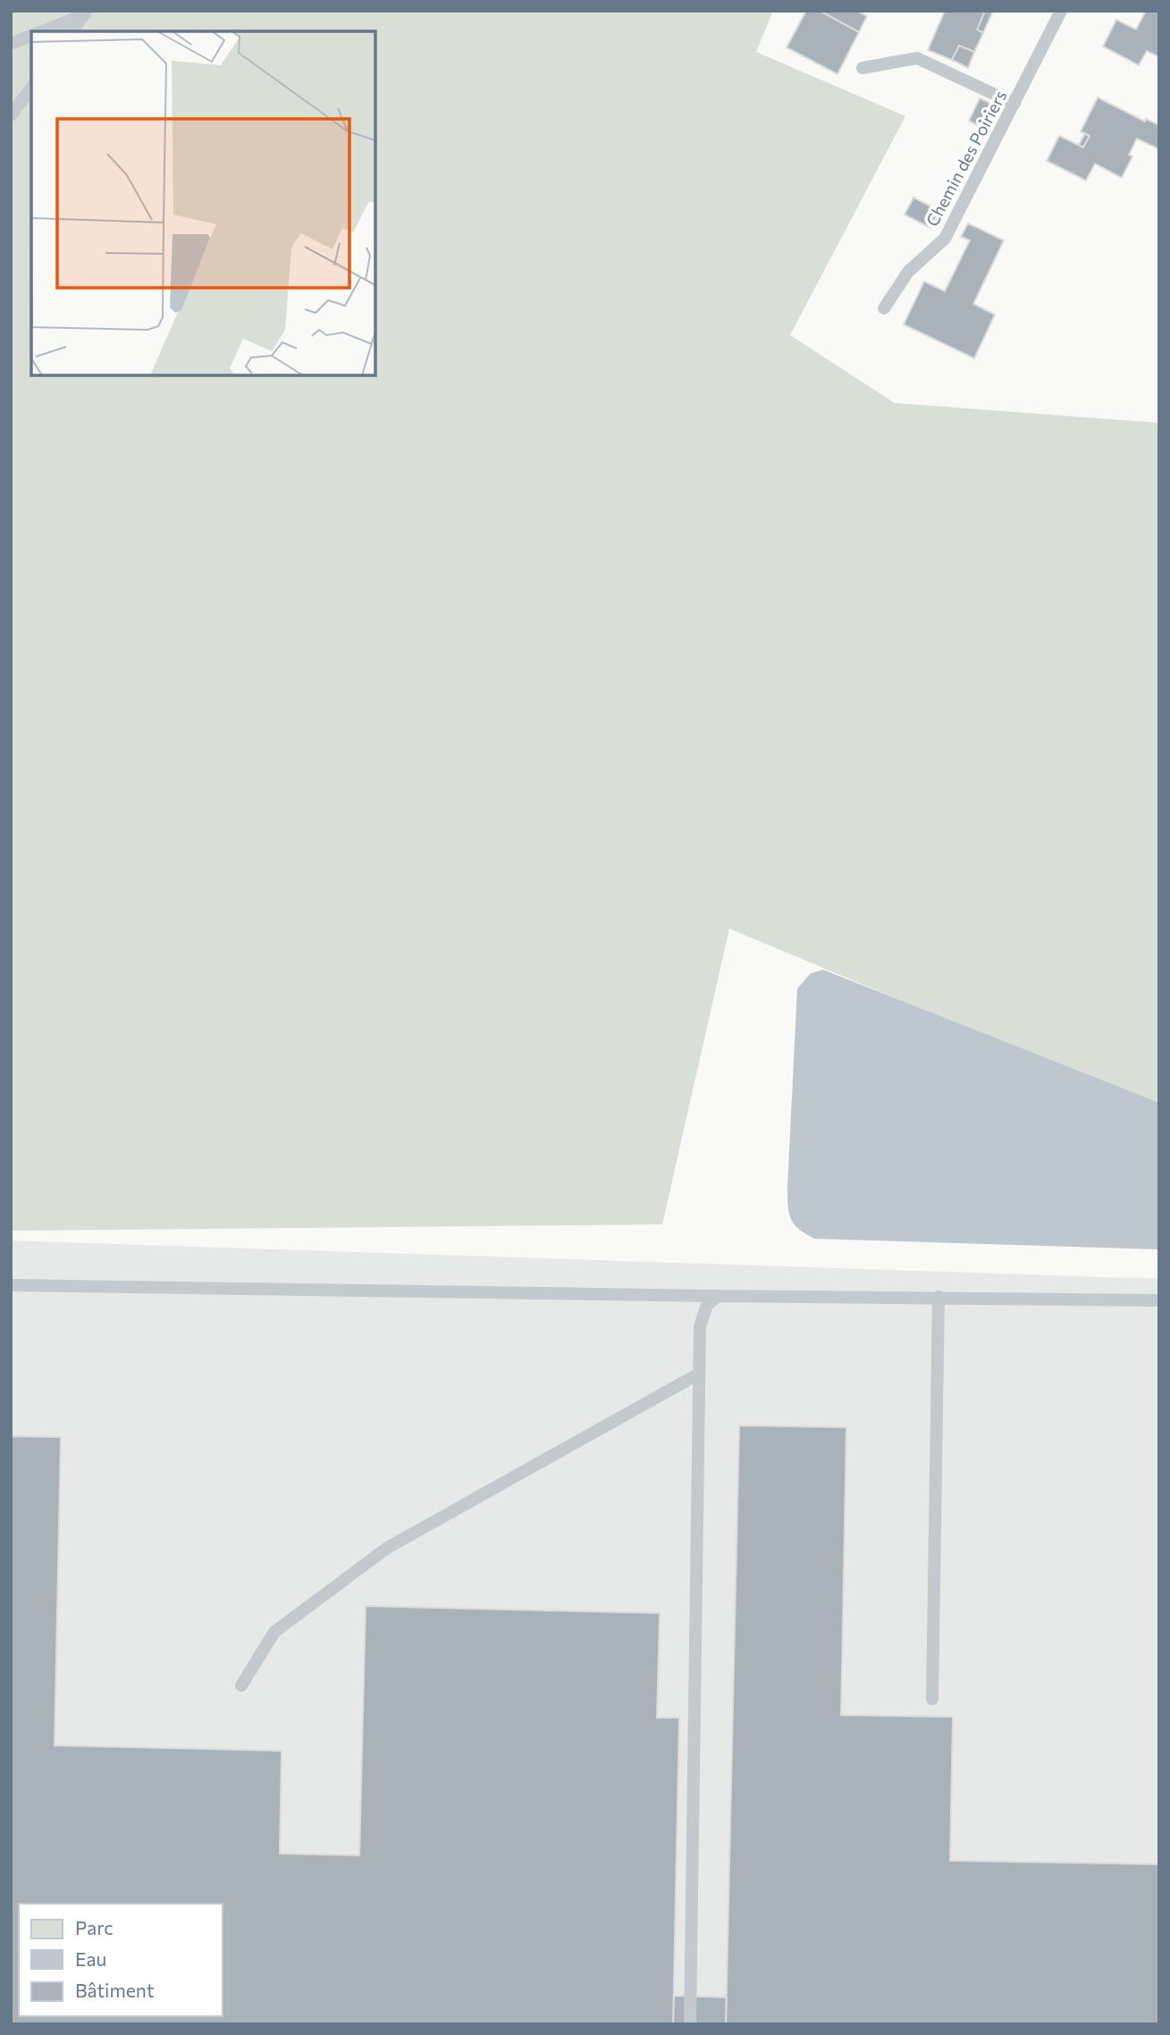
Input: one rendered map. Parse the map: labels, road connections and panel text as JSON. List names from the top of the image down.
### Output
{
  "streets": {
    "lane": ["Chemin des Poiriers"]
  },
  "legend": ["Parc", "Eau", "Bâtiment"]
}
